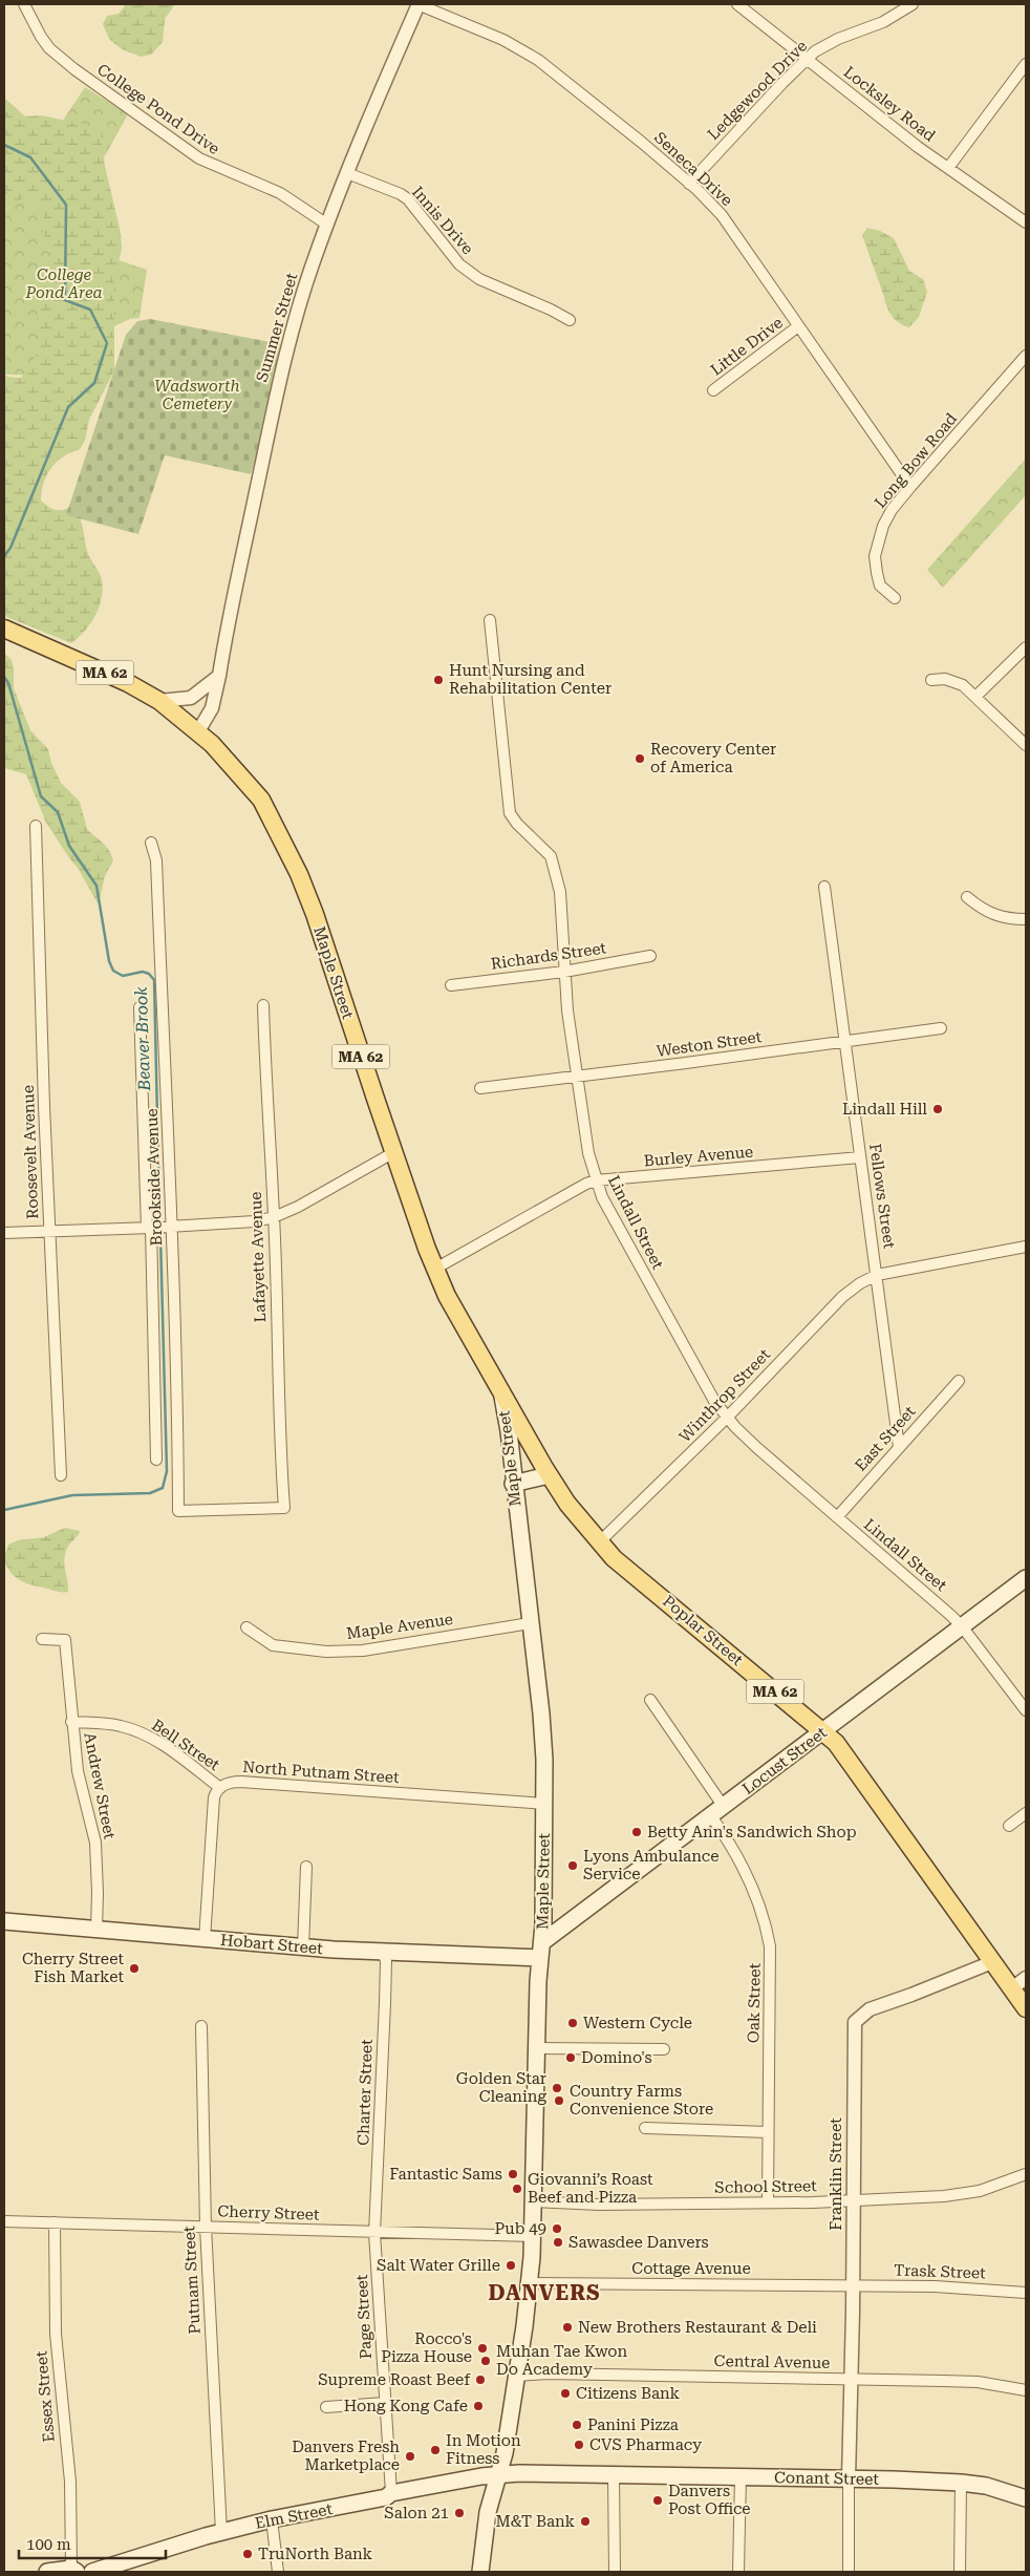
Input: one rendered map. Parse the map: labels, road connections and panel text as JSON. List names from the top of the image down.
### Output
{
  "streets": {
    "main road": [
      "MA 62",
      "Maple Street",
      "Poplar Street",
      "Locust Street",
      "Hobart Street",
      "Conant Street",
      "Elm Street"
    ],
    "street": [
      "Ledgewood Drive",
      "Locksley Road",
      "College Pond Drive",
      "Seneca Drive",
      "Innis Drive",
      "Summer Street",
      "Little Drive",
      "Long Bow Road",
      "Richards Street",
      "Weston Street",
      "Roosevelt Avenue",
      "Burley Avenue",
      "Brookside Avenue",
      "Fellows Street",
      "Lindall Street",
      "Lafayette Avenue",
      "Winthrop Street",
      "East Street",
      "Maple Avenue",
      "Bell Street",
      "North Putnam Street",
      "Andrew Street",
      "Oak Street",
      "Charter Street",
      "Franklin Street",
      "School Street",
      "Cherry Street",
      "Cottage Avenue",
      "Trask Street",
      "Putnam Street",
      "Page Street",
      "Central Avenue",
      "Essex Street"
    ]
  },
  "crossings": [
    ["Ledgewood Drive", "Locksley Road"],
    ["Ledgewood Drive", "Seneca Drive"],
    ["College Pond Drive", "Summer Street"],
    ["Seneca Drive", "Summer Street"],
    ["Seneca Drive", "Little Drive"],
    ["Seneca Drive", "Long Bow Road"],
    ["Innis Drive", "Summer Street"],
    ["Summer Street", "Maple Street"],
    ["Richards Street", "Lindall Street"],
    ["Maple Street", "Burley Avenue"],
    ["Maple Street", "Maple Avenue"],
    ["Maple Street", "Poplar Street"],
    ["Maple Street", "Locust Street"],
    ["Maple Street", "North Putnam Street"],
    ["Maple Street", "Hobart Street"],
    ["Maple Street", "School Street"],
    ["Maple Street", "Cherry Street"],
    ["Maple Street", "Cottage Avenue"],
    ["Maple Street", "Central Avenue"],
    ["Maple Street", "Conant Street"],
    ["Maple Street", "Elm Street"],
    ["Weston Street", "Fellows Street"],
    ["Weston Street", "Lindall Street"],
    ["Burley Avenue", "Fellows Street"],
    ["Burley Avenue", "Lindall Street"],
    ["Brookside Avenue", "Lafayette Avenue"],
    ["Fellows Street", "Winthrop Street"],
    ["Fellows Street", "East Street"],
    ["Lindall Street", "Winthrop Street"],
    ["Lindall Street", "East Street"],
    ["Lindall Street", "Locust Street"],
    ["Winthrop Street", "Poplar Street"],
    ["Poplar Street", "Locust Street"],
    ["Poplar Street", "Franklin Street"],
    ["Bell Street", "North Putnam Street"],
    ["Bell Street", "Andrew Street"],
    ["Locust Street", "Hobart Street"],
    ["Locust Street", "Oak Street"],
    ["Andrew Street", "Hobart Street"],
    ["Hobart Street", "Charter Street"],
    ["Oak Street", "School Street"],
    ["Charter Street", "Cherry Street"],
    ["Charter Street", "Page Street"],
    ["Franklin Street", "School Street"],
    ["Franklin Street", "Cottage Avenue"],
    ["Franklin Street", "Trask Street"],
    ["Franklin Street", "Central Avenue"],
    ["Franklin Street", "Conant Street"],
    ["Cherry Street", "Putnam Street"],
    ["Cherry Street", "Page Street"],
    ["Cherry Street", "Essex Street"],
    ["Cottage Avenue", "Trask Street"],
    ["Putnam Street", "Elm Street"],
    ["Page Street", "Elm Street"],
    ["Conant Street", "Elm Street"]
  ],
  "districts": ["DANVERS"],
  "water": ["Beaver Brook"],
  "parks": ["College Pond Area", "Wadsworth Cemetery"],
  "places": [
    "Hunt Nursing and Rehabilitation Center",
    "Recovery Center of America",
    "Lindall Hill",
    "Betty Ann's Sandwich Shop",
    "Lyons Ambulance Service",
    "Cherry Street Fish Market",
    "Western Cycle",
    "Domino's",
    "Golden Star Cleaning",
    "Country Farms Convenience Store",
    "Fantastic Sams",
    "Giovanni’s Roast Beef and Pizza",
    "Pub 49",
    "Sawasdee Danvers",
    "Salt Water Grille",
    "New Brothers Restaurant & Deli",
    "Rocco's Pizza House",
    "Muhan Tae Kwon Do Academy",
    "Supreme Roast Beef",
    "Citizens Bank",
    "Hong Kong Cafe",
    "Panini Pizza",
    "CVS Pharmacy",
    "In Motion Fitness",
    "Danvers Fresh Marketplace",
    "Danvers Post Office",
    "Salon 21",
    "M&T Bank",
    "TruNorth Bank"
  ],
  "scale_bar": "100 m"
}
